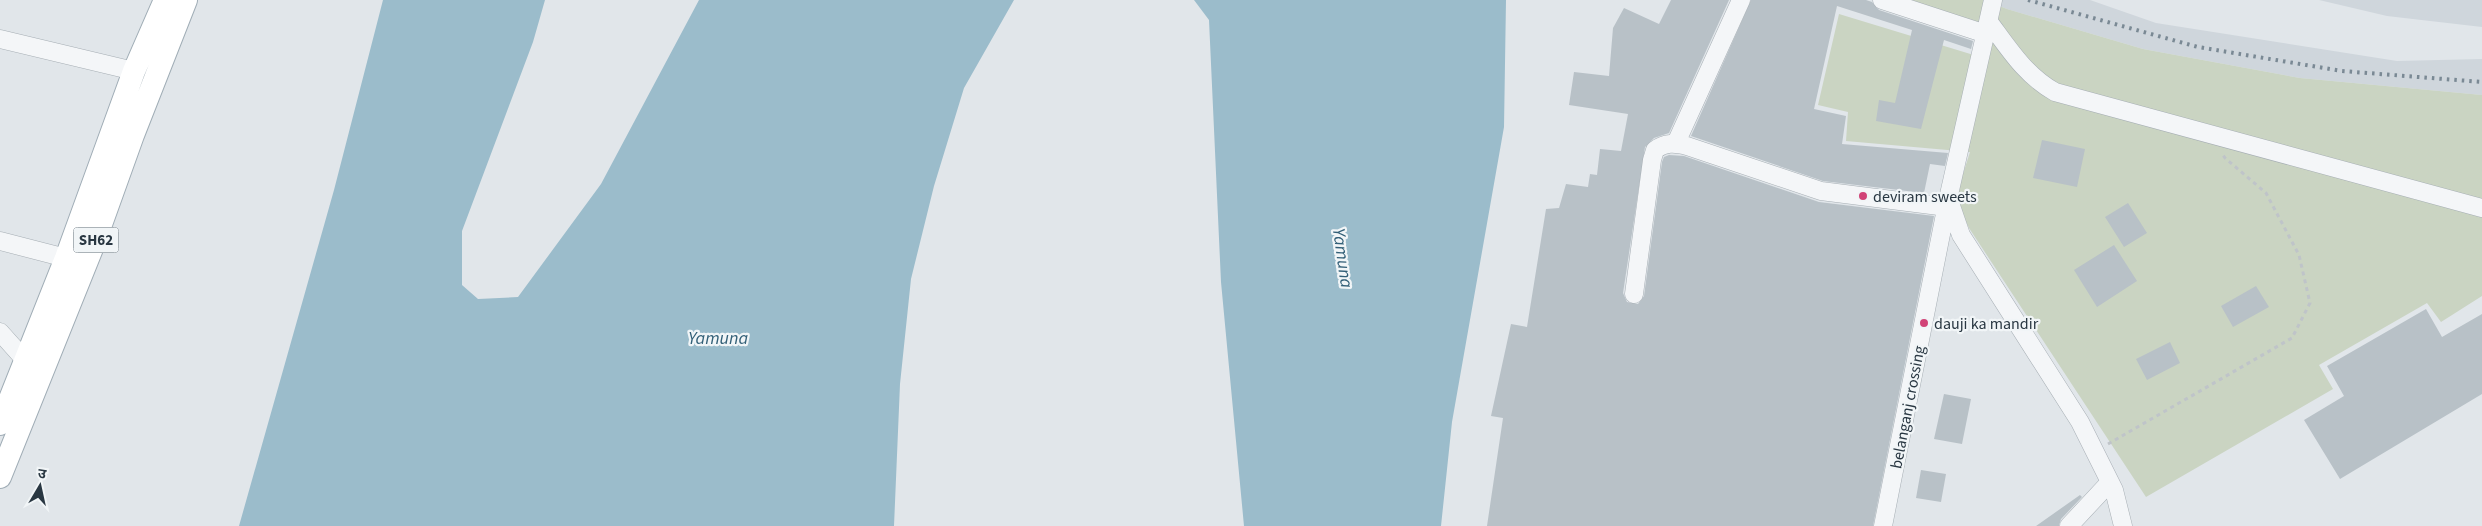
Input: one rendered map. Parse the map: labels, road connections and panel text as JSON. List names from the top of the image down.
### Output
{
  "streets": {
    "main road": ["SH62"],
    "street": ["belanganj crossing"]
  },
  "water": ["Yamuna"],
  "places": ["deviram sweets", "dauji ka mandir"],
  "north": "top"
}
